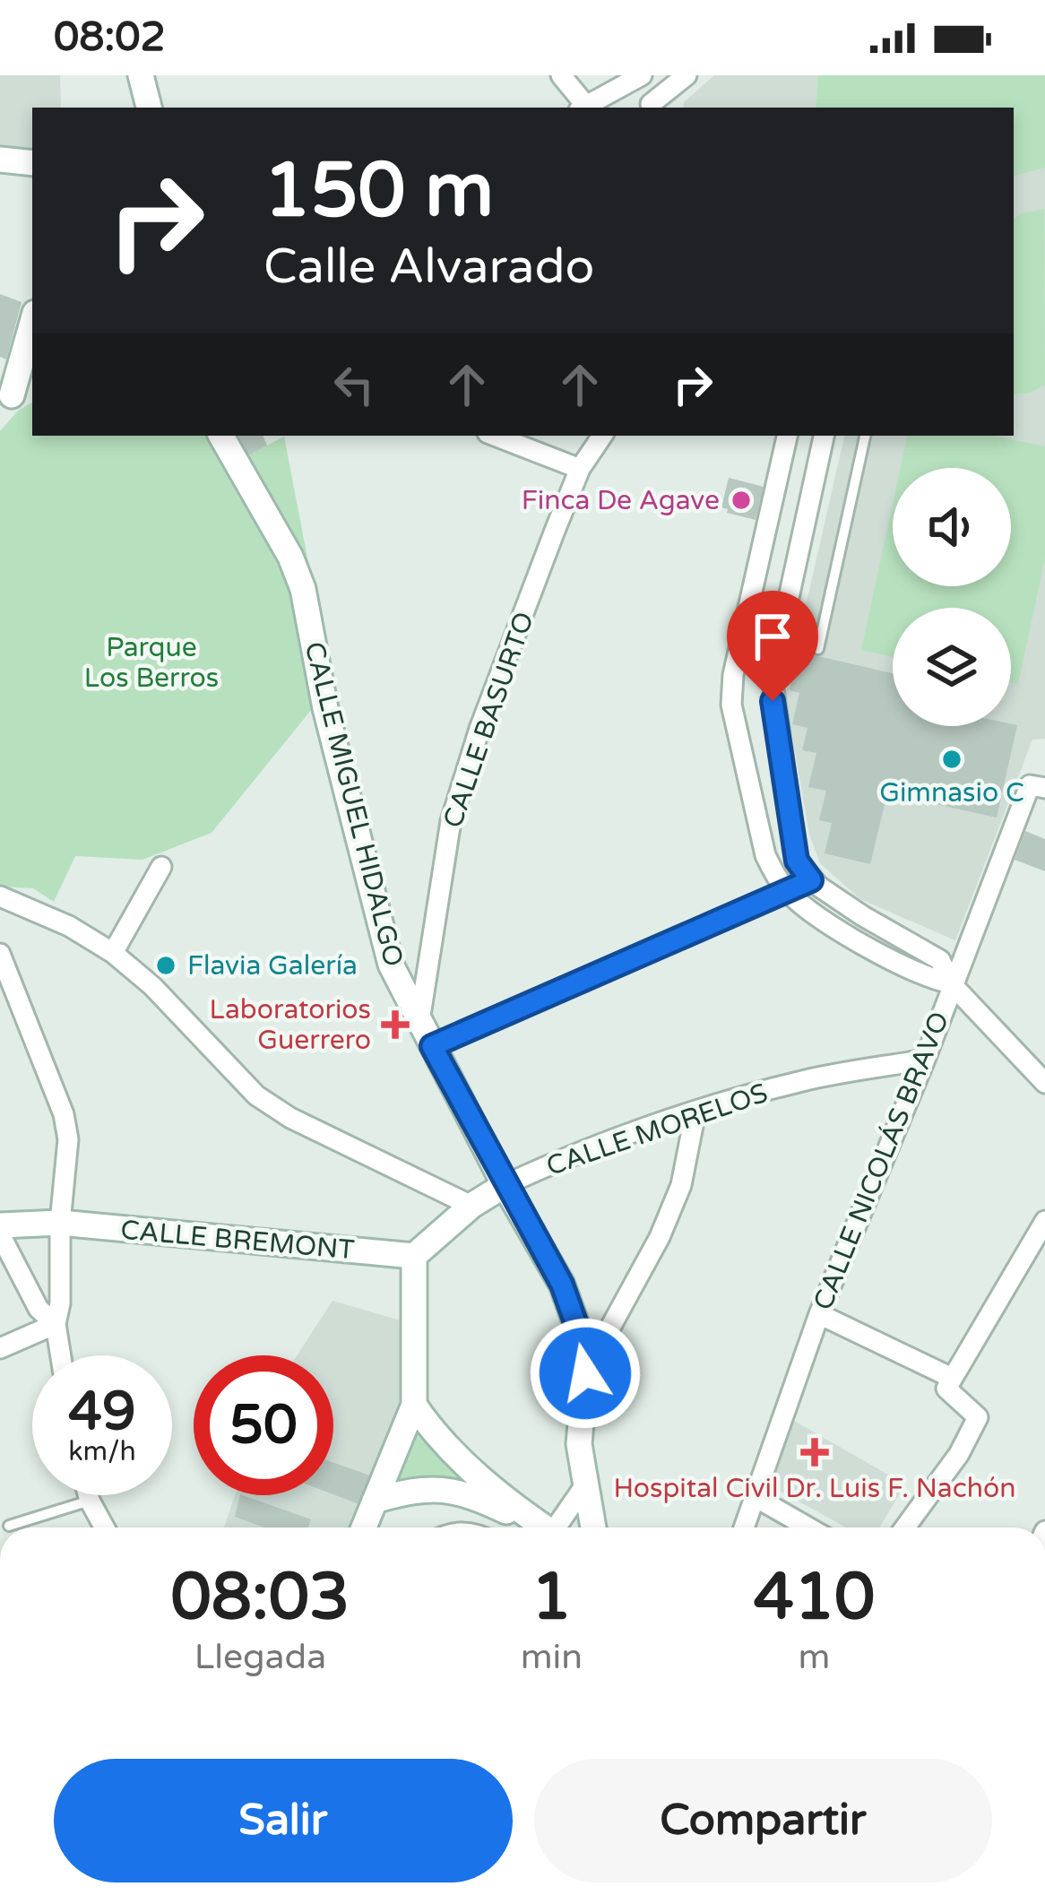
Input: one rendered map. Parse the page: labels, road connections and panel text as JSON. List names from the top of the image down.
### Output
{
  "streets": {
    "main road": ["CALLE MIGUEL HIDALGO", "CALLE MORELOS", "CALLE BREMONT"],
    "street": ["CALLE BASURTO", "CALLE NICOLÁS BRAVO"]
  },
  "crossings": [
    ["CALLE BASURTO", "CALLE MIGUEL HIDALGO"],
    ["CALLE MIGUEL HIDALGO", "CALLE MORELOS"],
    ["CALLE MORELOS", "CALLE NICOLÁS BRAVO"],
    ["CALLE MORELOS", "CALLE BREMONT"]
  ],
  "parks": ["Parque Los Berros"],
  "places": {
    "other": ["Finca De Agave", "Gimnasio C", "Flavia Galería"],
    "health": ["Laboratorios Guerrero", "Hospital Civil Dr. Luis F. Nachón"]
  },
  "page": {
    "status": "08:02",
    "turn": ["150 m", "Calle Alvarado"],
    "speed": "49 km/h",
    "limit": "50",
    "eta": [
      "08:03",
      "Llegada",
      "1",
      "min",
      "410",
      "m"
    ],
    "buttons": ["Salir", "Compartir"]
  }
}
